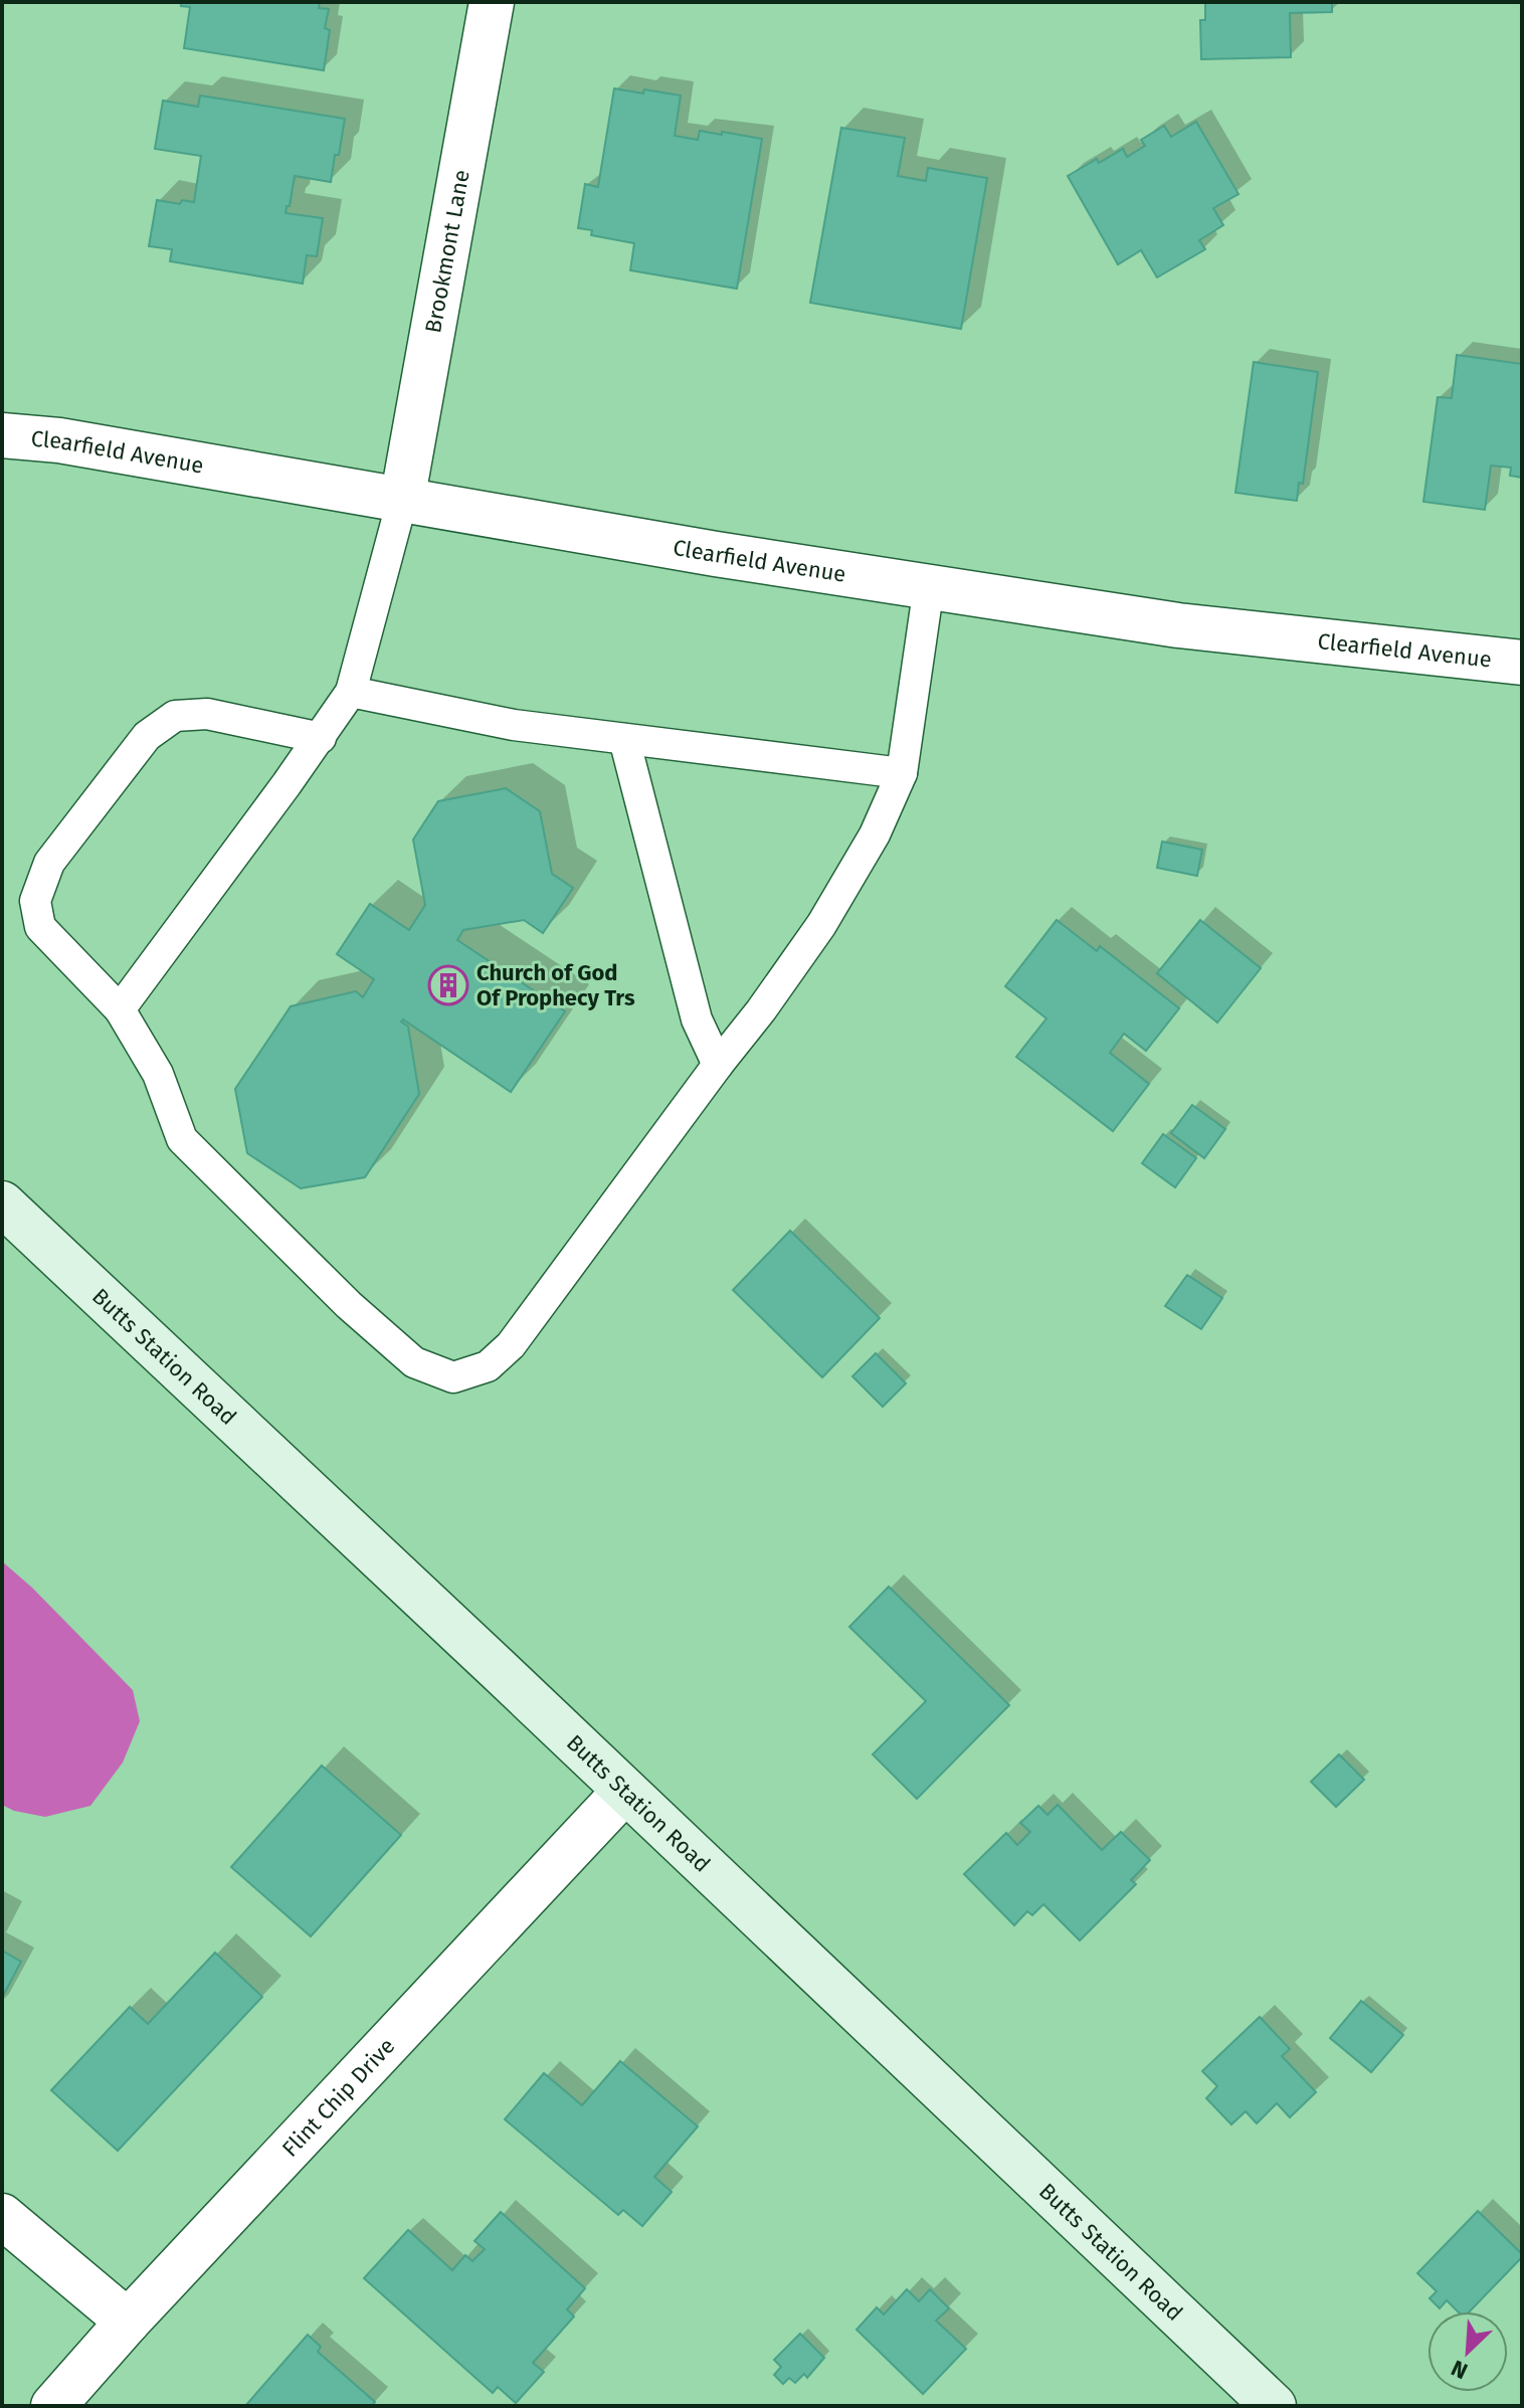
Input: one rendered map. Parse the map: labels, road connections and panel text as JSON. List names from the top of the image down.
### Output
{
  "streets": {
    "main road": ["Butts Station Road"],
    "street": ["Brookmont Lane", "Clearfield Avenue", "Flint Chip Drive"]
  },
  "crossings": [
    ["Brookmont Lane", "Clearfield Avenue"],
    ["Butts Station Road", "Flint Chip Drive"]
  ],
  "places": {
    "building": ["Church of God Of Prophecy Trs"]
  },
  "north": "bottom left"
}
